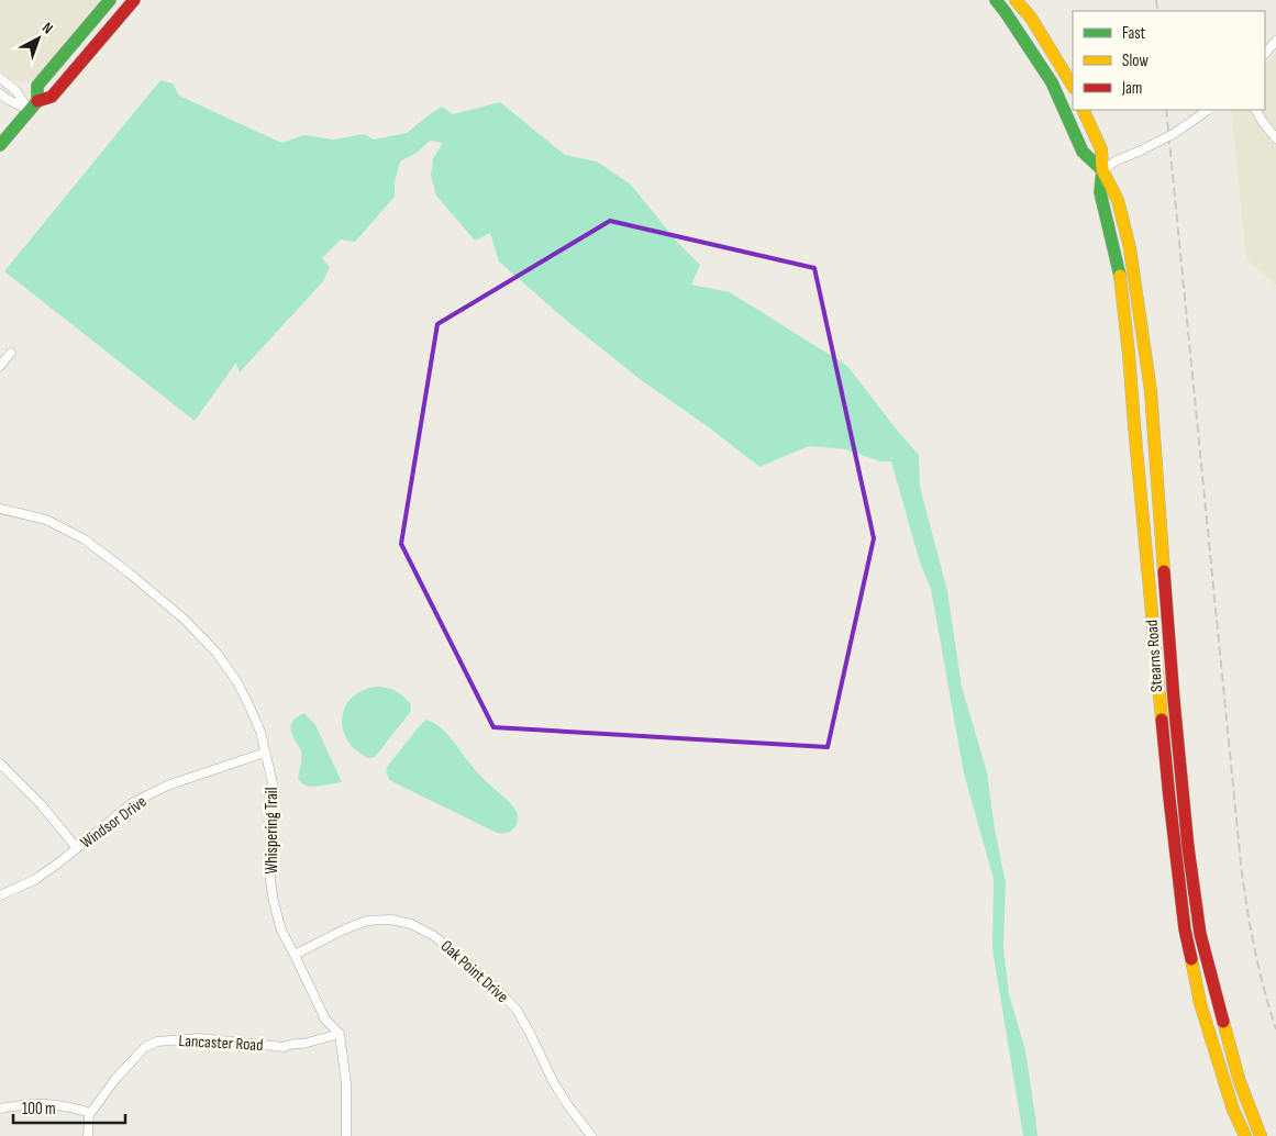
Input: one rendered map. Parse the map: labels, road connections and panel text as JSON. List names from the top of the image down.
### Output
{
  "streets": {
    "main road": ["Stearns Road"],
    "street": [
      "Windsor Drive",
      "Whispering Trail",
      "Oak Point Drive",
      "Lancaster Road"
    ]
  },
  "crossings": [
    ["Windsor Drive", "Whispering Trail"],
    ["Whispering Trail", "Oak Point Drive"],
    ["Whispering Trail", "Lancaster Road"]
  ],
  "legend": ["Fast", "Slow", "Jam"],
  "scale_bar": "100 m",
  "north": "top right"
}
